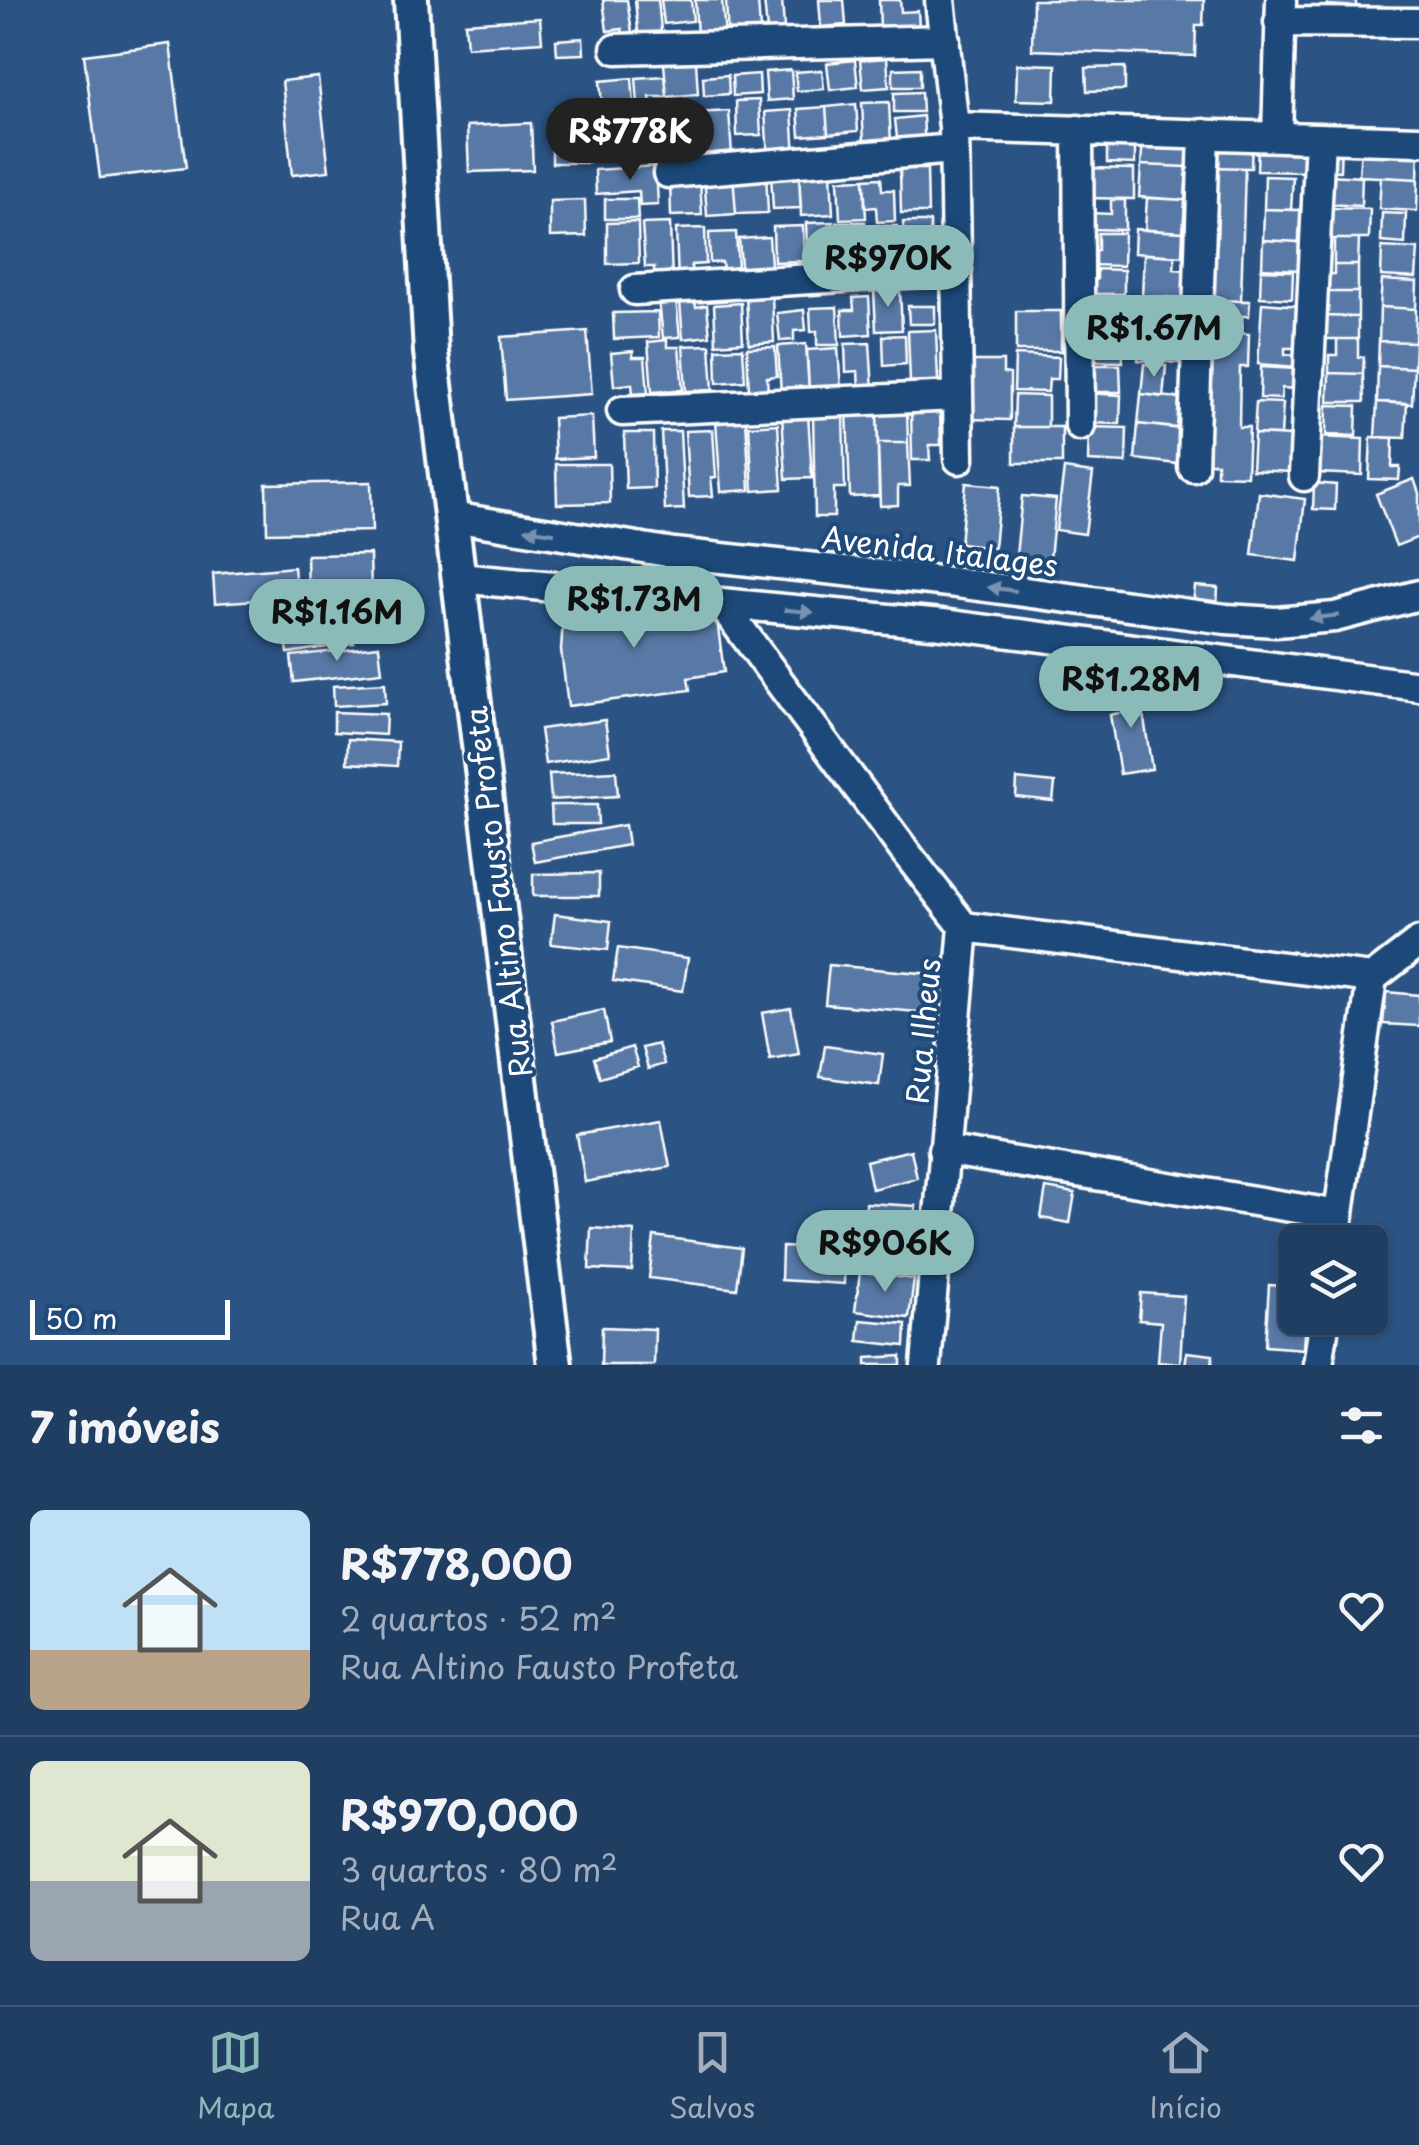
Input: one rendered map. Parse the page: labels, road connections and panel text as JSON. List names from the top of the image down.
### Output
{
  "streets": {
    "main road": ["Rua Altino Fausto Profeta"],
    "street": ["Avenida Italages", "Rua Ilheus"]
  },
  "crossings": [
    ["Avenida Italages", "Rua Altino Fausto Profeta"]
  ],
  "scale_bar": "50 m",
  "page": {
    "price": [
      "R$778K",
      "R$970K",
      "R$1.67M",
      "R$1.73M",
      "R$1.16M",
      "R$1.28M",
      "R$906K"
    ],
    "scale": "50 m",
    "heading": "7 imóveis",
    "list": [
      {
        "name": "R$778,000",
        "note": "2 quartos · 52 m² · Rua Altino Fausto Profeta"
      },
      {
        "name": "R$970,000",
        "note": "3 quartos · 80 m² · Rua A"
      }
    ],
    "tabs": ["Mapa", "Salvos", "Início"]
  }
}
